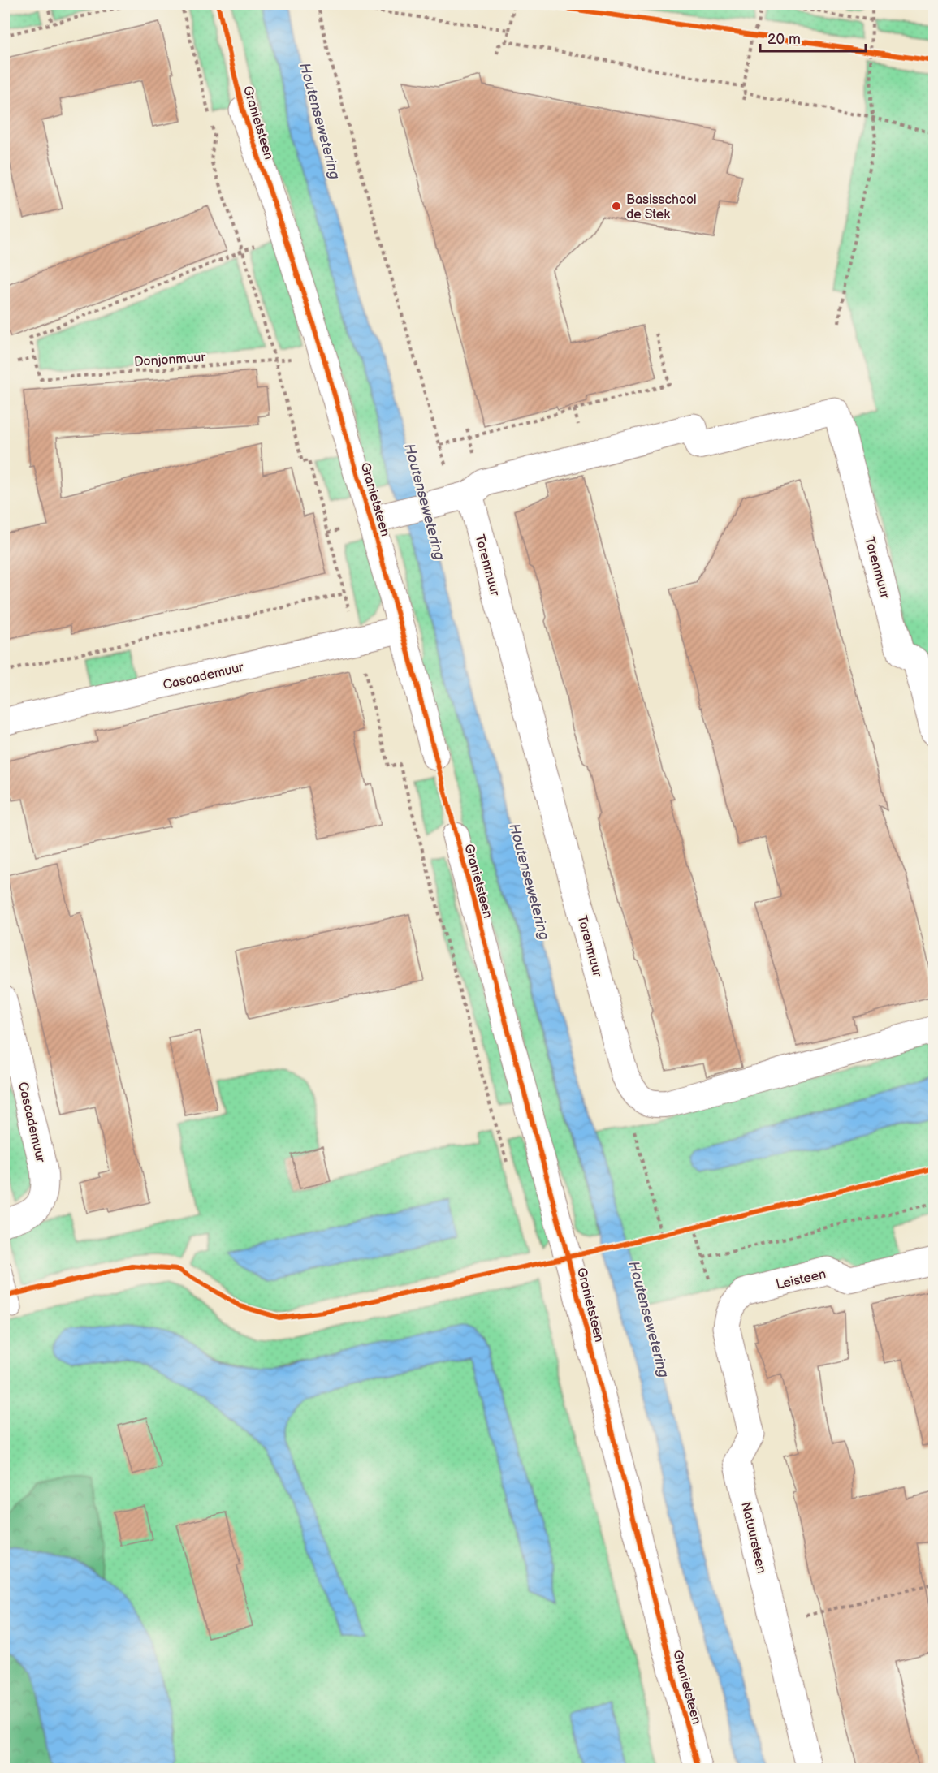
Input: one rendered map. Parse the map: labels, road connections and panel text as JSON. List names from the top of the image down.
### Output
{
  "streets": {
    "street": [
      "Granietsteen",
      "Torenmuur",
      "Cascademuur",
      "Leisteen",
      "Natuursteen"
    ],
    "path": ["Donjonmuur"]
  },
  "crossings": [
    ["Granietsteen", "Donjonmuur"],
    ["Granietsteen", "Torenmuur"],
    ["Granietsteen", "Cascademuur"],
    ["Leisteen", "Natuursteen"]
  ],
  "water": ["Houtensewetering"],
  "places": ["Basisschool de Stek"],
  "scale_bar": "20 m"
}
